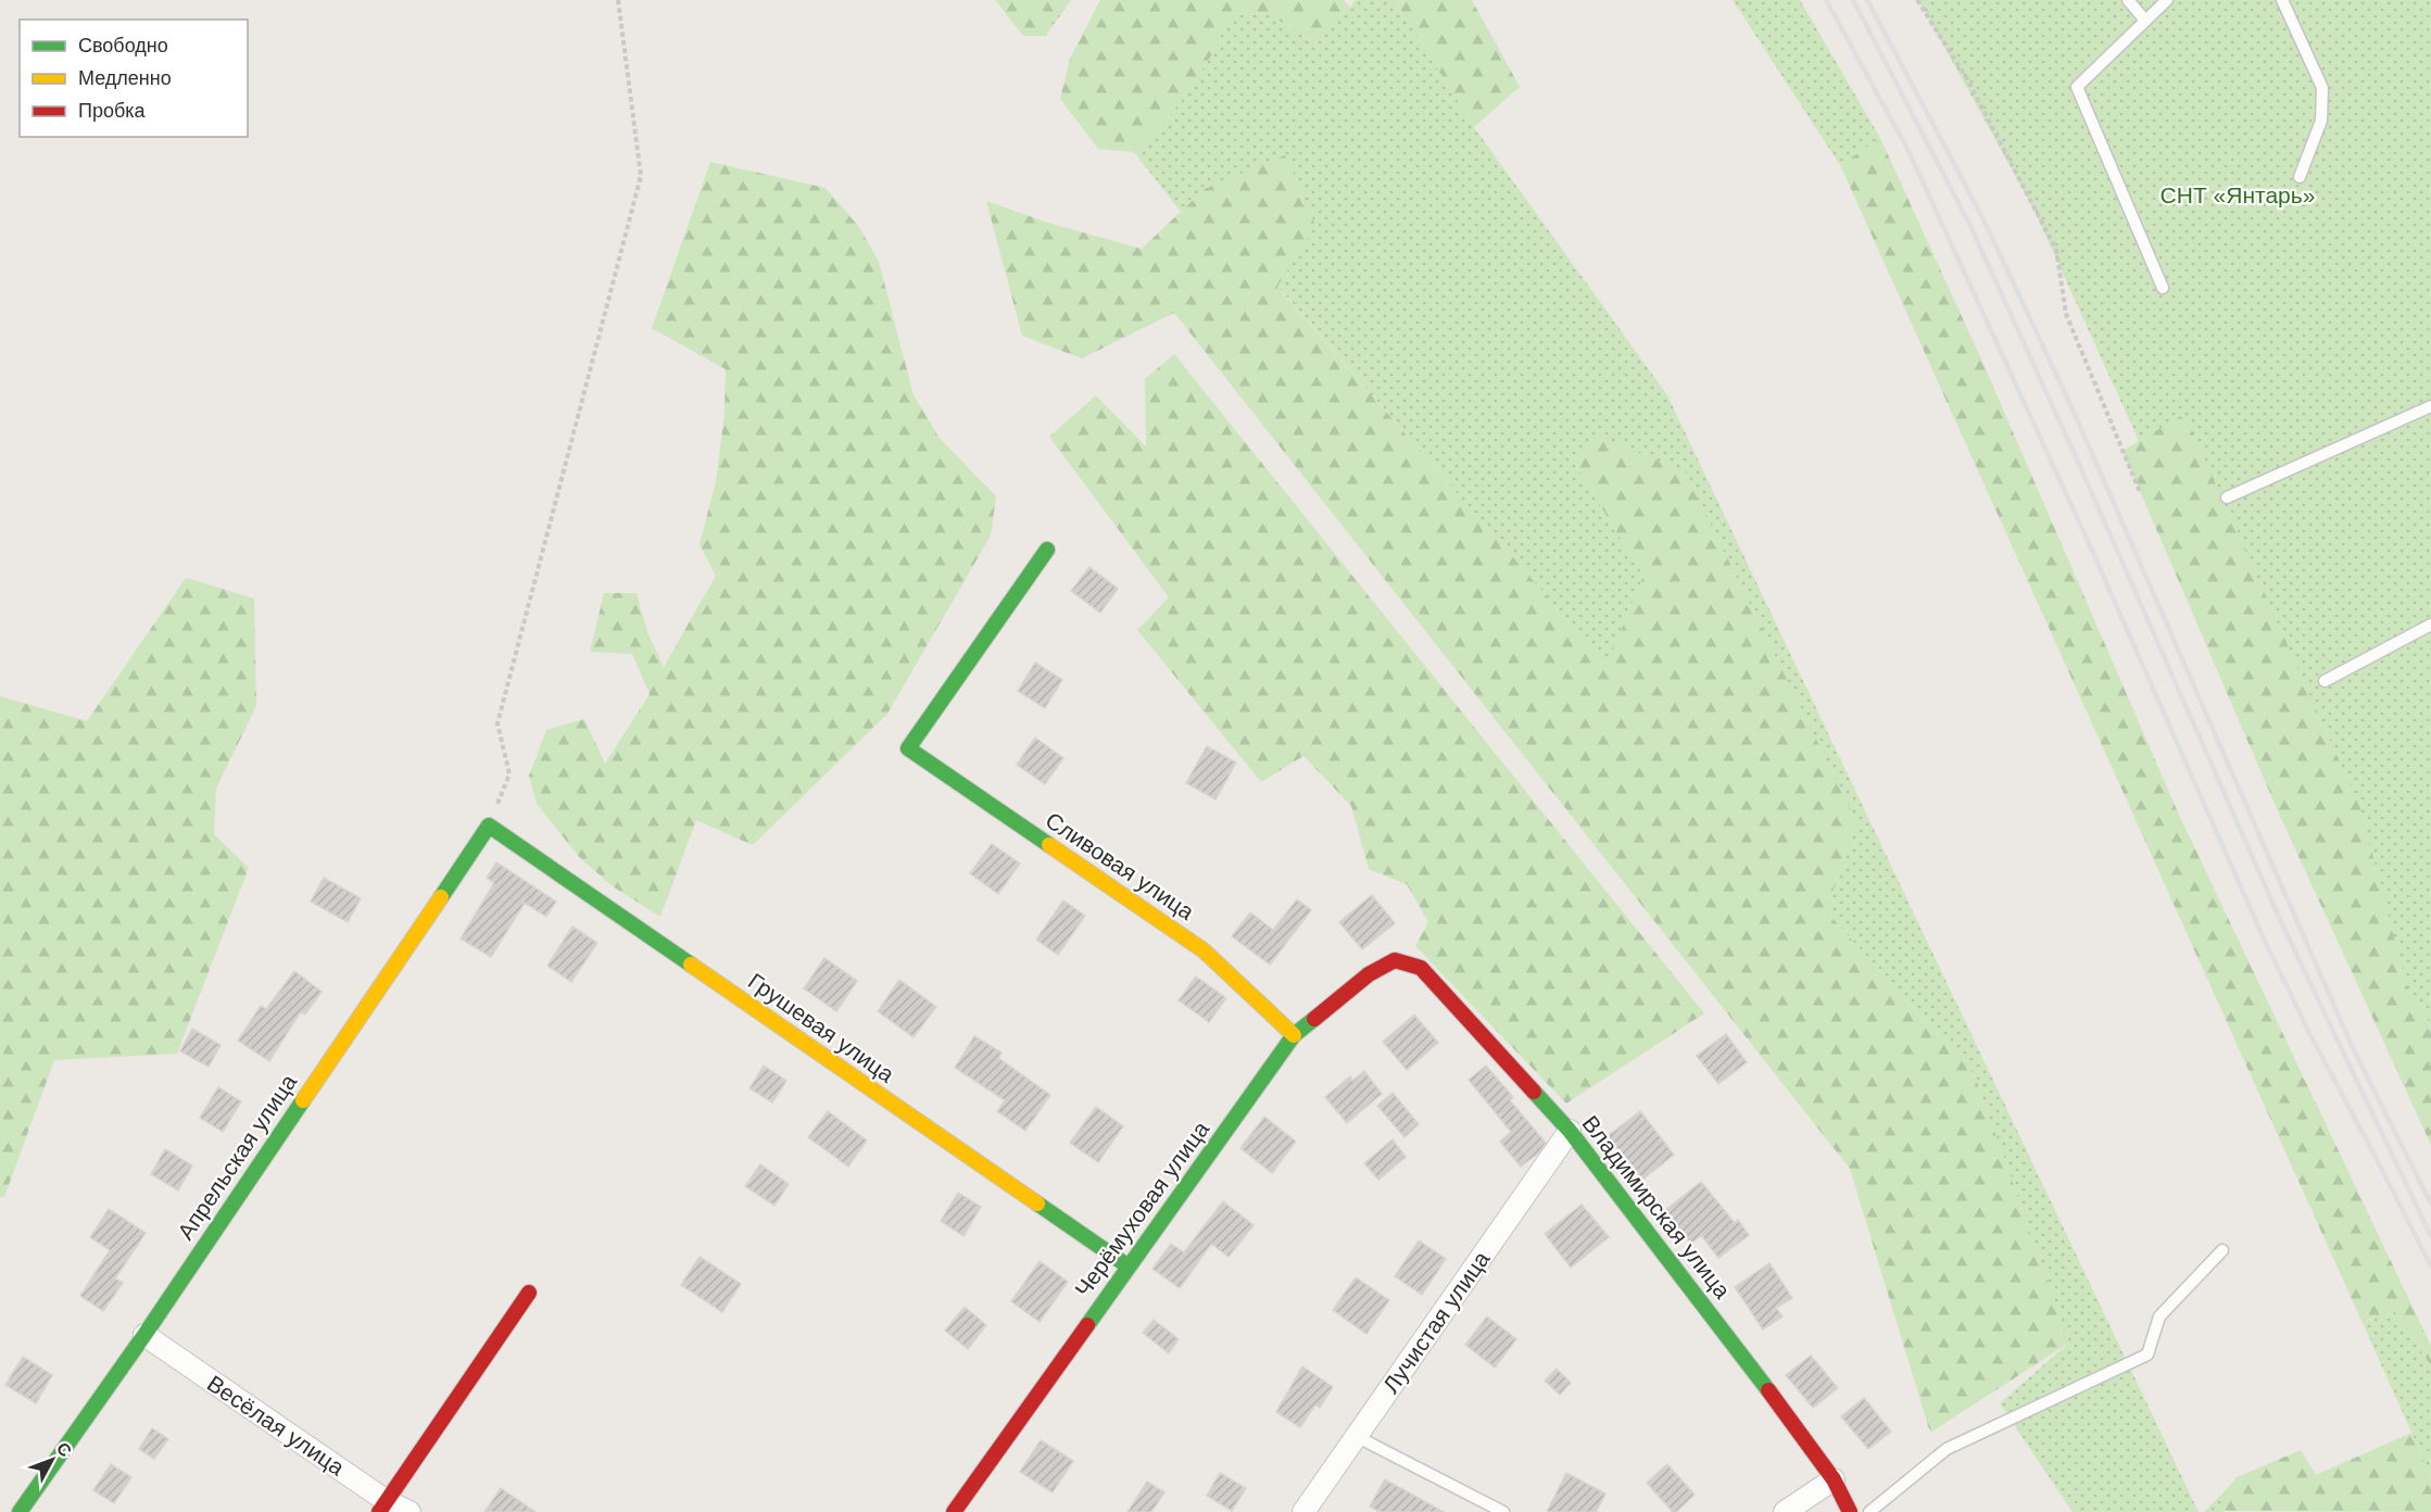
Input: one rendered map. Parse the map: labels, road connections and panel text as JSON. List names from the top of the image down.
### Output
{
  "streets": {
    "street": [
      "Сливовая улица",
      "Грушевая улица",
      "Апрельская улица",
      "Владимирская улица",
      "Черёмуховая улица",
      "Лучистая улица",
      "Весёлая улица"
    ]
  },
  "crossings": [
    ["Сливовая улица", "Черёмуховая улица"],
    ["Грушевая улица", "Апрельская улица"],
    ["Грушевая улица", "Черёмуховая улица"],
    ["Апрельская улица", "Весёлая улица"],
    ["Владимирская улица", "Черёмуховая улица"],
    ["Владимирская улица", "Лучистая улица"]
  ],
  "parks": ["СНТ «Янтарь»"],
  "legend": ["Свободно", "Медленно", "Пробка"],
  "north": "top right"
}
